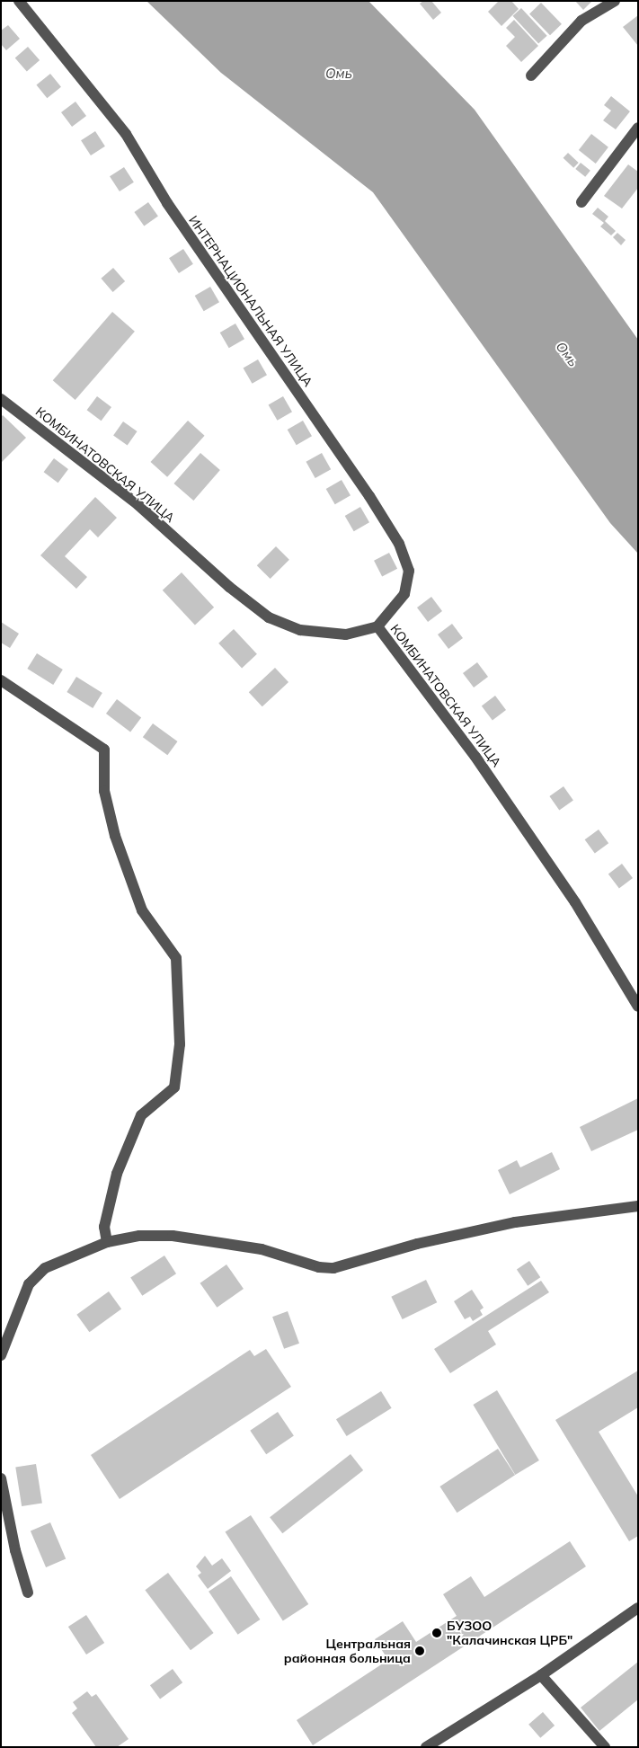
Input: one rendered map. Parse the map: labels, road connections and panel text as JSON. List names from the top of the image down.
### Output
{
  "streets": {
    "street": ["ИНТЕРНАЦИОНАЛЬНАЯ УЛИЦА", "КОМБИНАТОВСКАЯ УЛИЦА"]
  },
  "crossings": [
    ["ИНТЕРНАЦИОНАЛЬНАЯ УЛИЦА", "КОМБИНАТОВСКАЯ УЛИЦА"]
  ],
  "water": ["Омь"],
  "places": ["БУЗОО \"Калачинская ЦРБ\"", "Центральная районная больница"]
}
